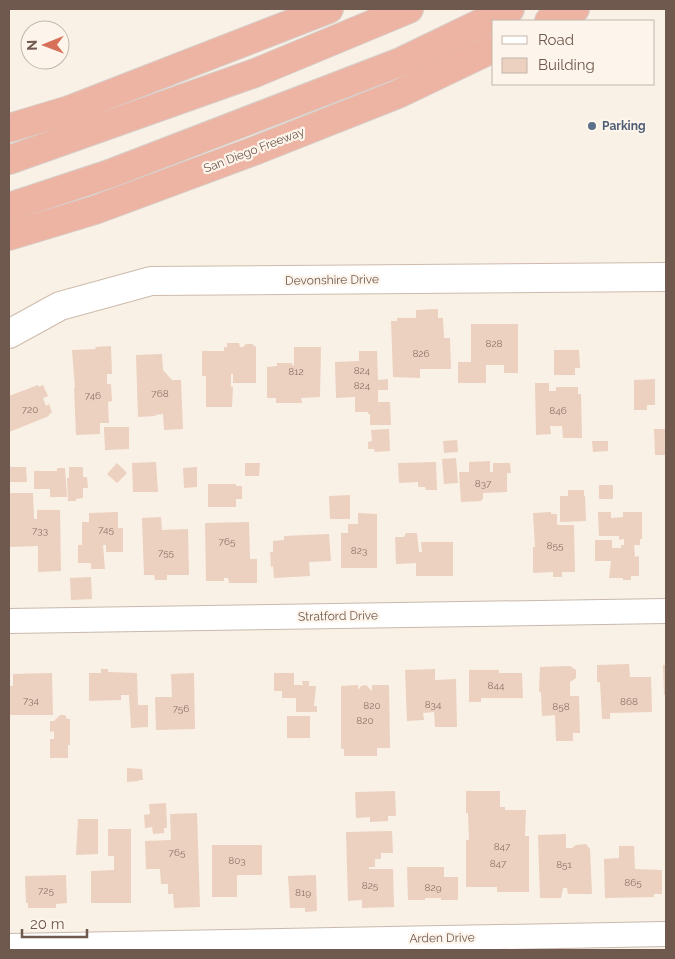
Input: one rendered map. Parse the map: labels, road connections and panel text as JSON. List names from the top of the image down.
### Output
{
  "streets": {
    "highway": ["San Diego Freeway"],
    "street": ["Devonshire Drive", "Stratford Drive", "Arden Drive"]
  },
  "places": ["Parking"],
  "house_numbers": [
    "828",
    "826",
    "824",
    "812",
    "824",
    "768",
    "746",
    "720",
    "846",
    "837",
    "745",
    "733",
    "765",
    "855",
    "823",
    "755",
    "844",
    "734",
    "868",
    "834",
    "820",
    "858",
    "756",
    "820",
    "847",
    "765",
    "803",
    "847",
    "851",
    "865",
    "825",
    "829",
    "725",
    "819"
  ],
  "legend": ["Road", "Building"],
  "scale_bar": "20 m",
  "north": "left"
}
